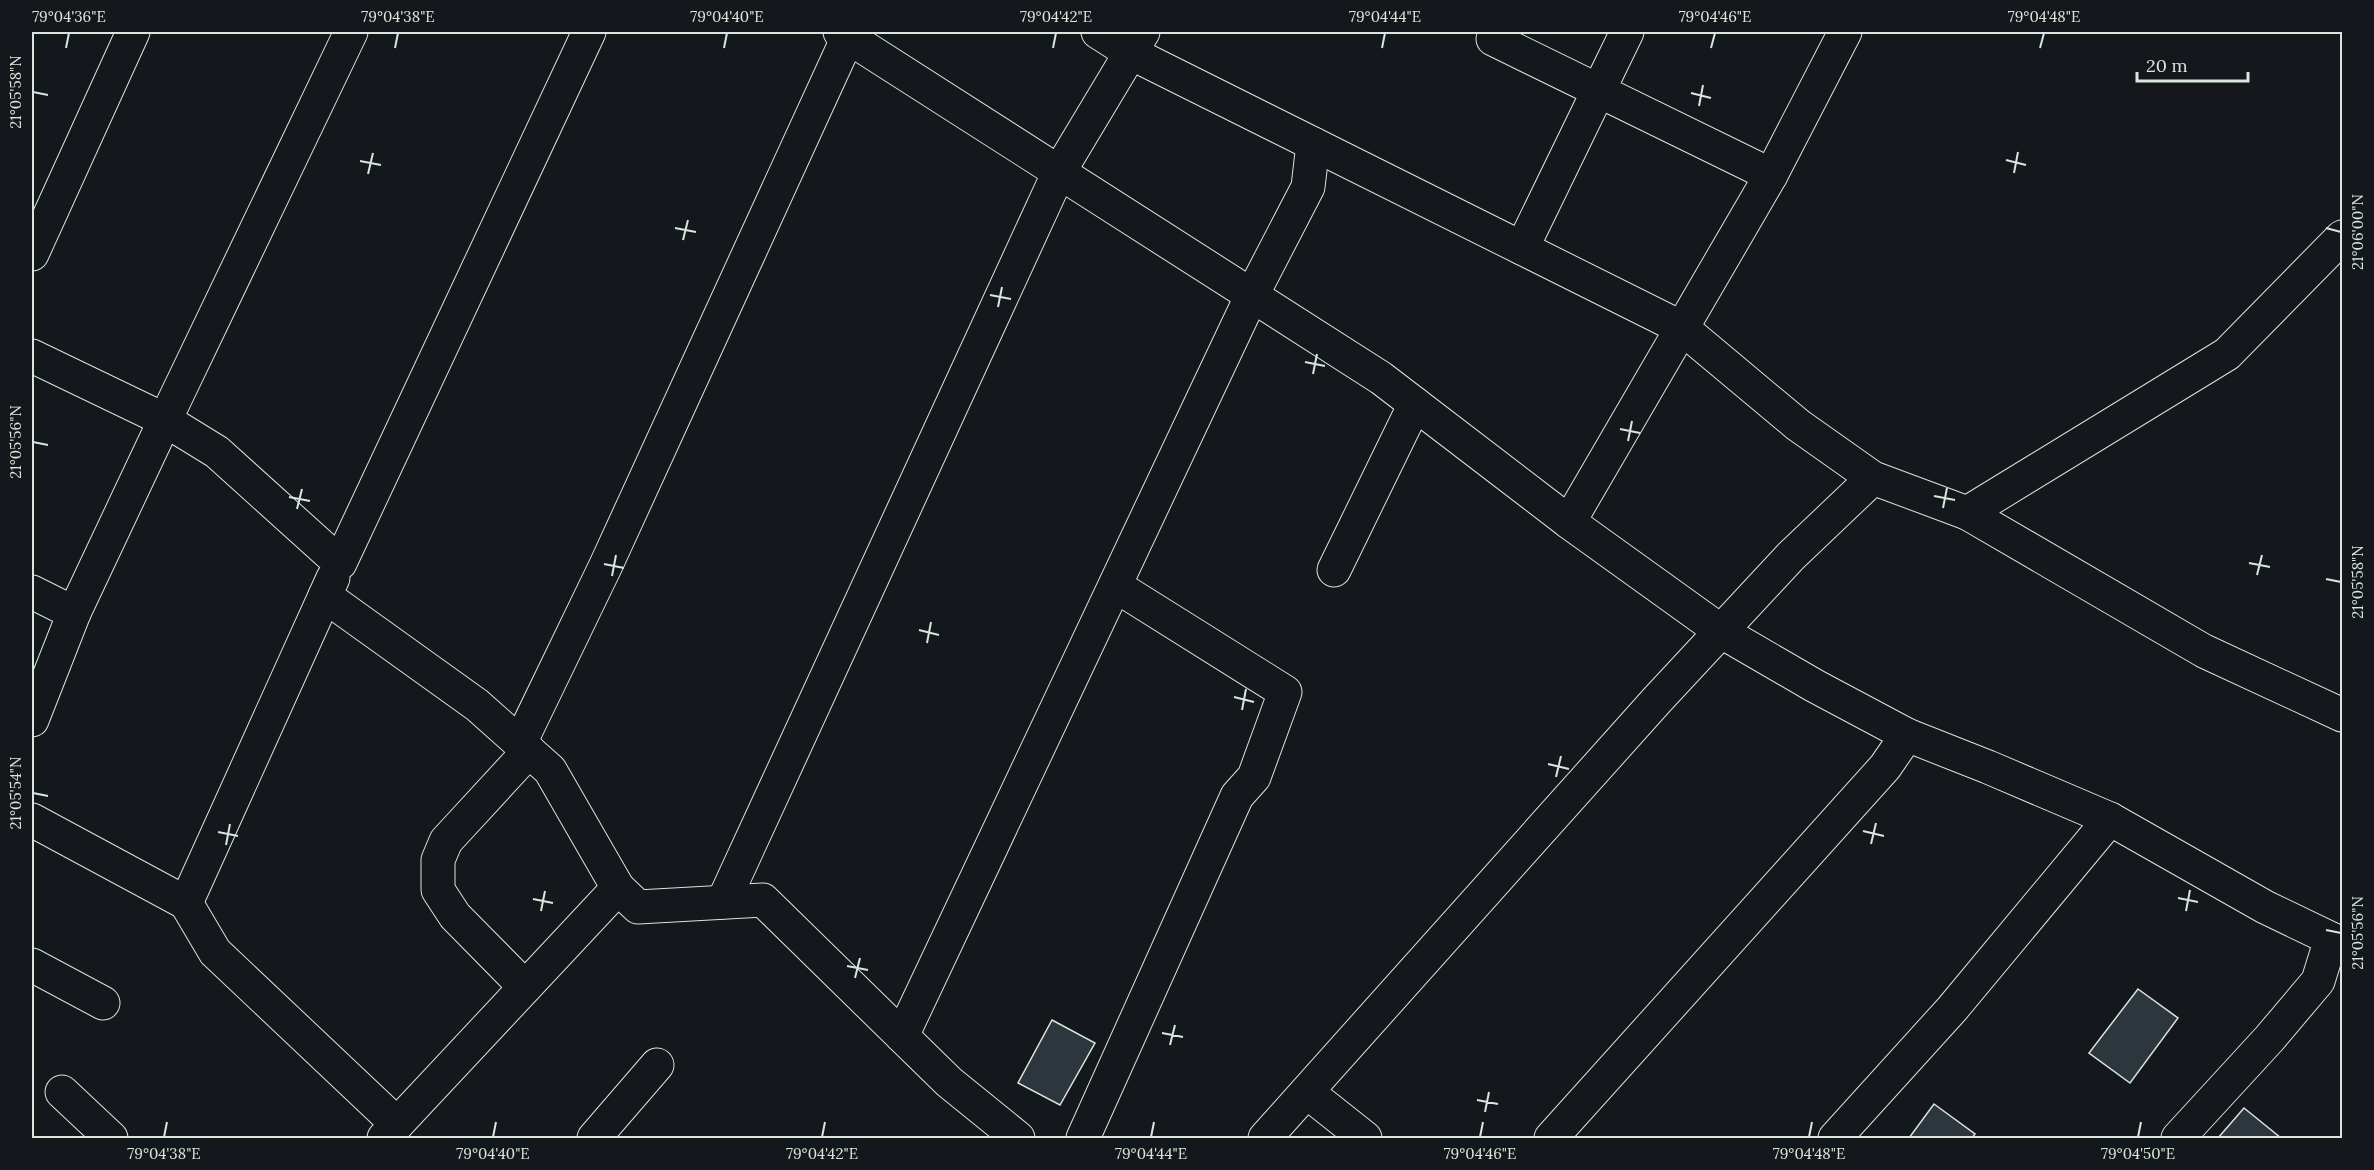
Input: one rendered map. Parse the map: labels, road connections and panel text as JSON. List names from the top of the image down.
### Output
{
  "scale_bar": "20 m",
  "coordinates": [
    "79°04'36\"E",
    "79°04'38\"E",
    "79°04'40\"E",
    "79°04'42\"E",
    "79°04'44\"E",
    "79°04'46\"E",
    "79°04'48\"E",
    "21°05'58\"N",
    "21°06'00\"N",
    "21°05'56\"N",
    "21°05'54\"N",
    "79°04'50\"E"
  ]
}
